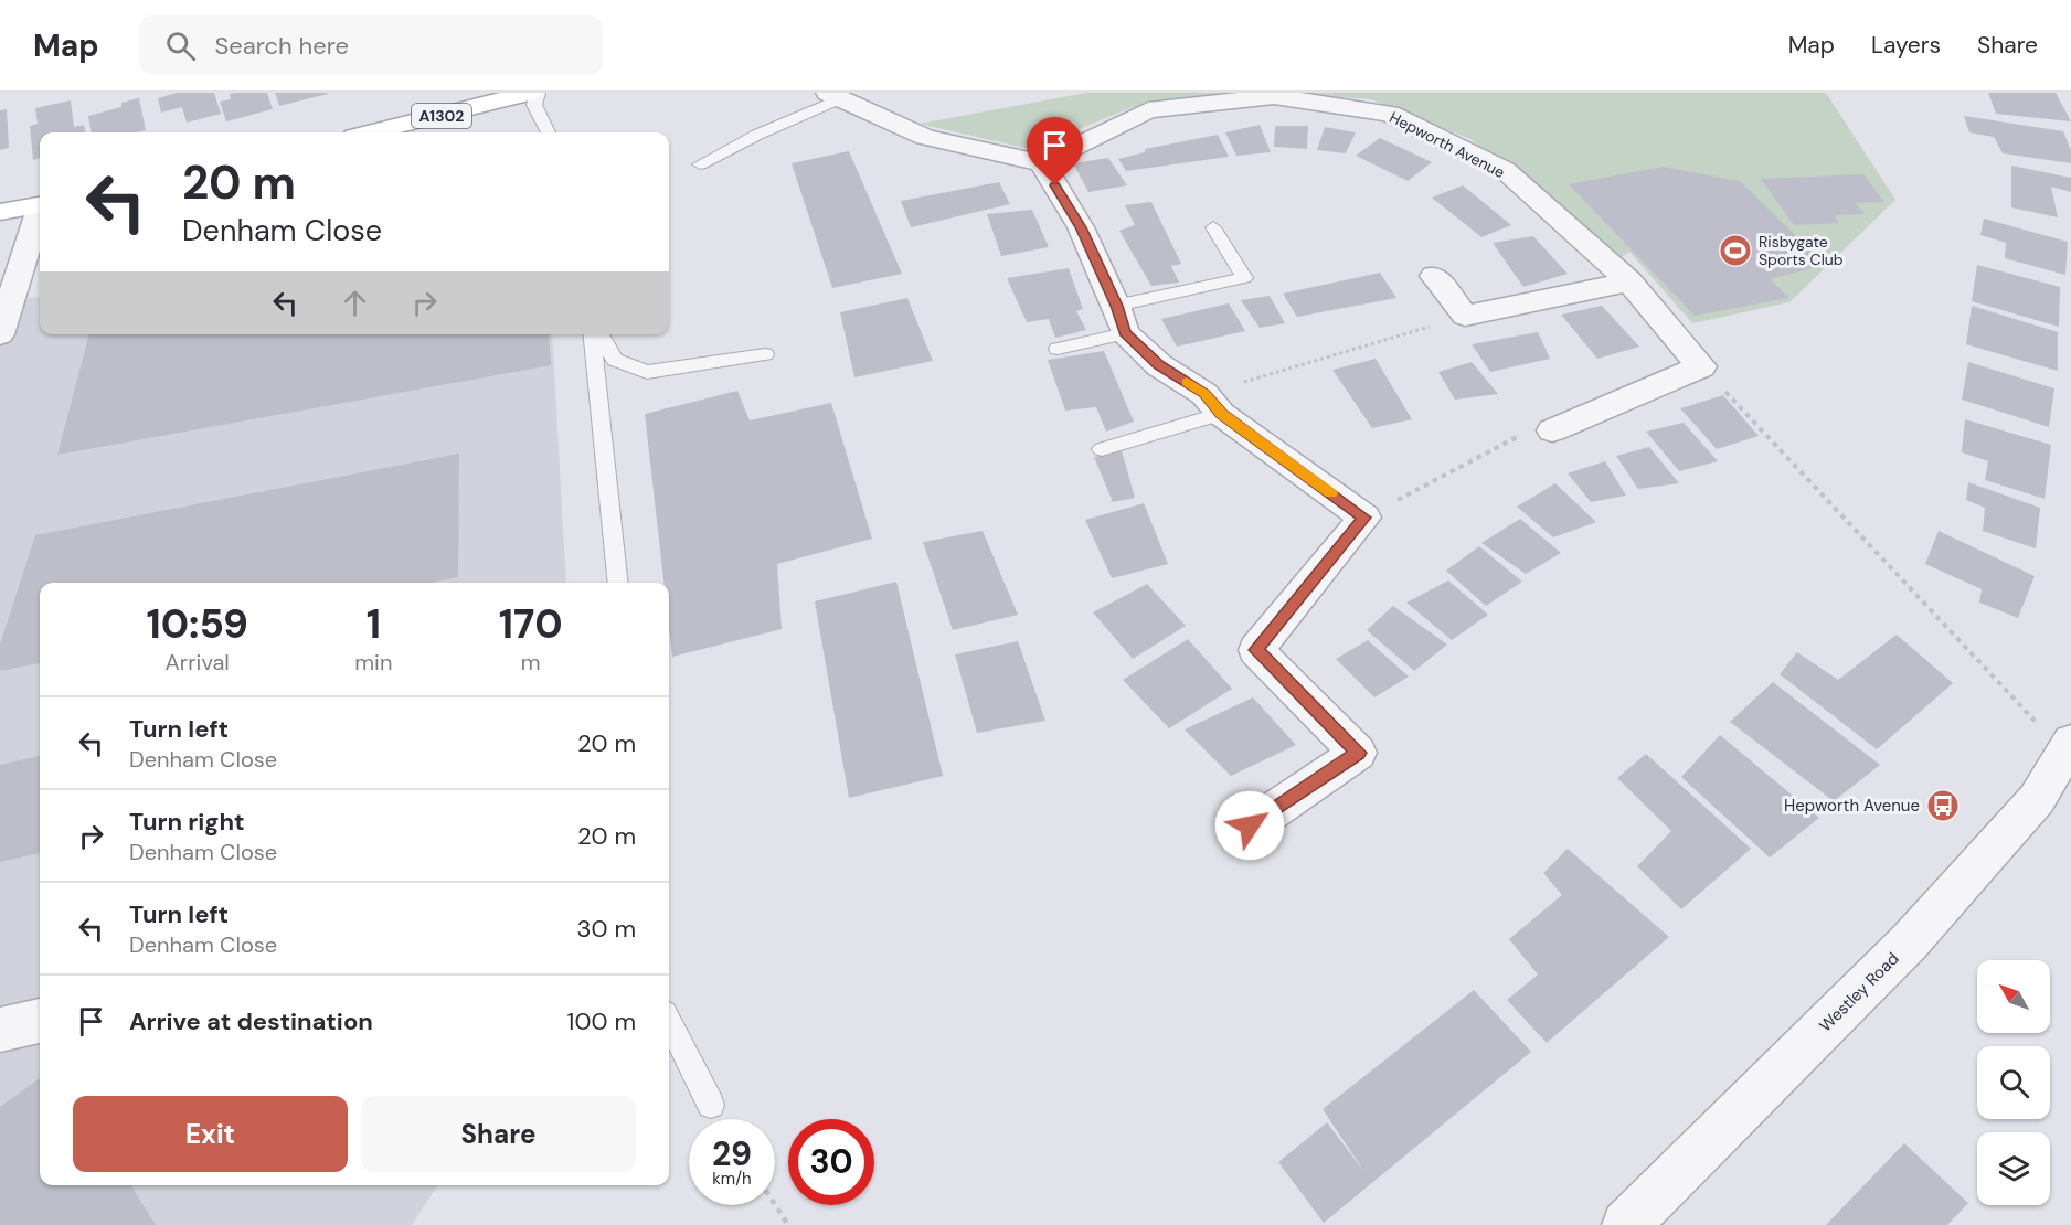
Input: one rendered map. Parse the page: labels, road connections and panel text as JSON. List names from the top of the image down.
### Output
{
  "streets": {
    "main road": ["A1302"],
    "street": ["Hepworth Avenue", "Westley Road"]
  },
  "places": {
    "sports": ["Risbygate Sports Club"],
    "bus stop": ["Hepworth Avenue"]
  },
  "north": "top left",
  "page": {
    "header": "Map",
    "search": "Search here",
    "nav": ["Map", "Layers", "Share"],
    "turn": ["20 m", "Denham Close"],
    "eta": [
      "10:59",
      "Arrival",
      "1",
      "min",
      "170",
      "m"
    ],
    "list": [
      {
        "name": "Turn left",
        "note": "Denham Close",
        "value": "20 m"
      },
      {
        "name": "Turn right",
        "note": "Denham Close",
        "value": "20 m"
      },
      {
        "name": "Turn left",
        "note": "Denham Close",
        "value": "30 m"
      },
      {
        "name": "Arrive at destination",
        "value": "100 m"
      }
    ],
    "buttons": ["Exit", "Share"],
    "speed": "29 km/h",
    "limit": "30"
  }
}
